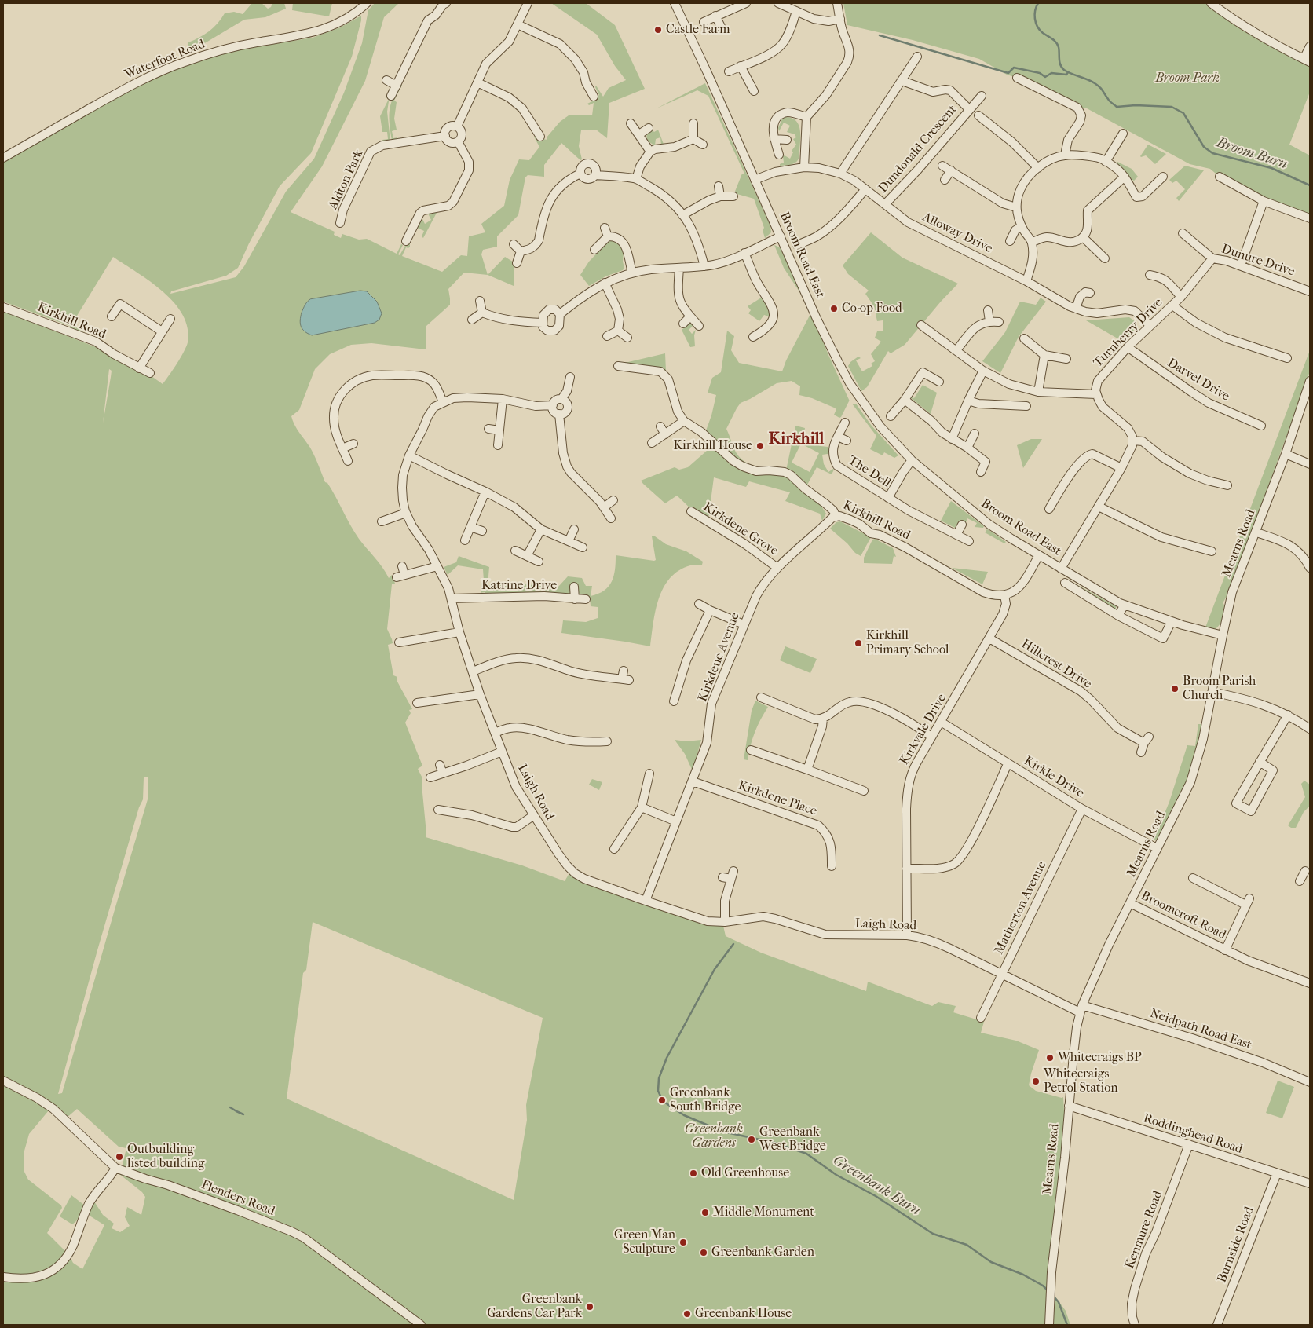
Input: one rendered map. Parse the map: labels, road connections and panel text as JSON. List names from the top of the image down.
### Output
{
  "streets": {
    "street": [
      "Waterfoot Road",
      "Dundonald Crescent",
      "Aldton Park",
      "Alloway Drive",
      "Broom Road East",
      "Dunure Drive",
      "Kirkhill Road",
      "Turnberry Drive",
      "Darvel Drive",
      "The Dell",
      "Kirkdene Grove",
      "Mearns Road",
      "Katrine Drive",
      "Kirkdene Avenue",
      "Hillcrest Drive",
      "Kirkvale Drive",
      "Kirkle Drive",
      "Laigh Road",
      "Kirkdene Place",
      "Matherton Avenue",
      "Broomcroft Road",
      "Neidpath Road East",
      "Roddinghead Road",
      "Flenders Road",
      "Kenmure Road",
      "Burnside Road"
    ]
  },
  "crossings": [
    ["Dundonald Crescent", "Alloway Drive"],
    ["Alloway Drive", "Broom Road East"],
    ["Alloway Drive", "Turnberry Drive"],
    ["Broom Road East", "The Dell"],
    ["Broom Road East", "Mearns Road"],
    ["Dunure Drive", "Turnberry Drive"],
    ["Kirkhill Road", "Kirkdene Avenue"],
    ["Kirkhill Road", "Kirkvale Drive"],
    ["Turnberry Drive", "Darvel Drive"],
    ["Kirkdene Grove", "Kirkdene Avenue"],
    ["Mearns Road", "Kirkle Drive"],
    ["Mearns Road", "Laigh Road"],
    ["Mearns Road", "Broomcroft Road"],
    ["Mearns Road", "Neidpath Road East"],
    ["Mearns Road", "Roddinghead Road"],
    ["Katrine Drive", "Laigh Road"],
    ["Kirkdene Avenue", "Laigh Road"],
    ["Kirkdene Avenue", "Kirkdene Place"],
    ["Hillcrest Drive", "Kirkvale Drive"],
    ["Kirkvale Drive", "Kirkle Drive"],
    ["Kirkvale Drive", "Laigh Road"],
    ["Kirkle Drive", "Matherton Avenue"],
    ["Laigh Road", "Matherton Avenue"],
    ["Laigh Road", "Neidpath Road East"],
    ["Roddinghead Road", "Kenmure Road"],
    ["Roddinghead Road", "Burnside Road"]
  ],
  "districts": ["Kirkhill"],
  "water": ["Broom Burn", "Greenbank Burn"],
  "parks": ["Broom Park", "Greenbank Gardens"],
  "places": [
    "Castle Farm",
    "Co-op Food",
    "Kirkhill House",
    "Kirkhill Primary School",
    "Broom Parish Church",
    "Whitecraigs BP",
    "Whitecraigs Petrol Station",
    "Greenbank South Bridge",
    "Greenbank West Bridge",
    "Outbuilding listed building",
    "Old Greenhouse",
    "Middle Monument",
    "Green Man Sculpture",
    "Greenbank Garden",
    "Greenbank Gardens Car Park",
    "Greenbank House"
  ]
}
